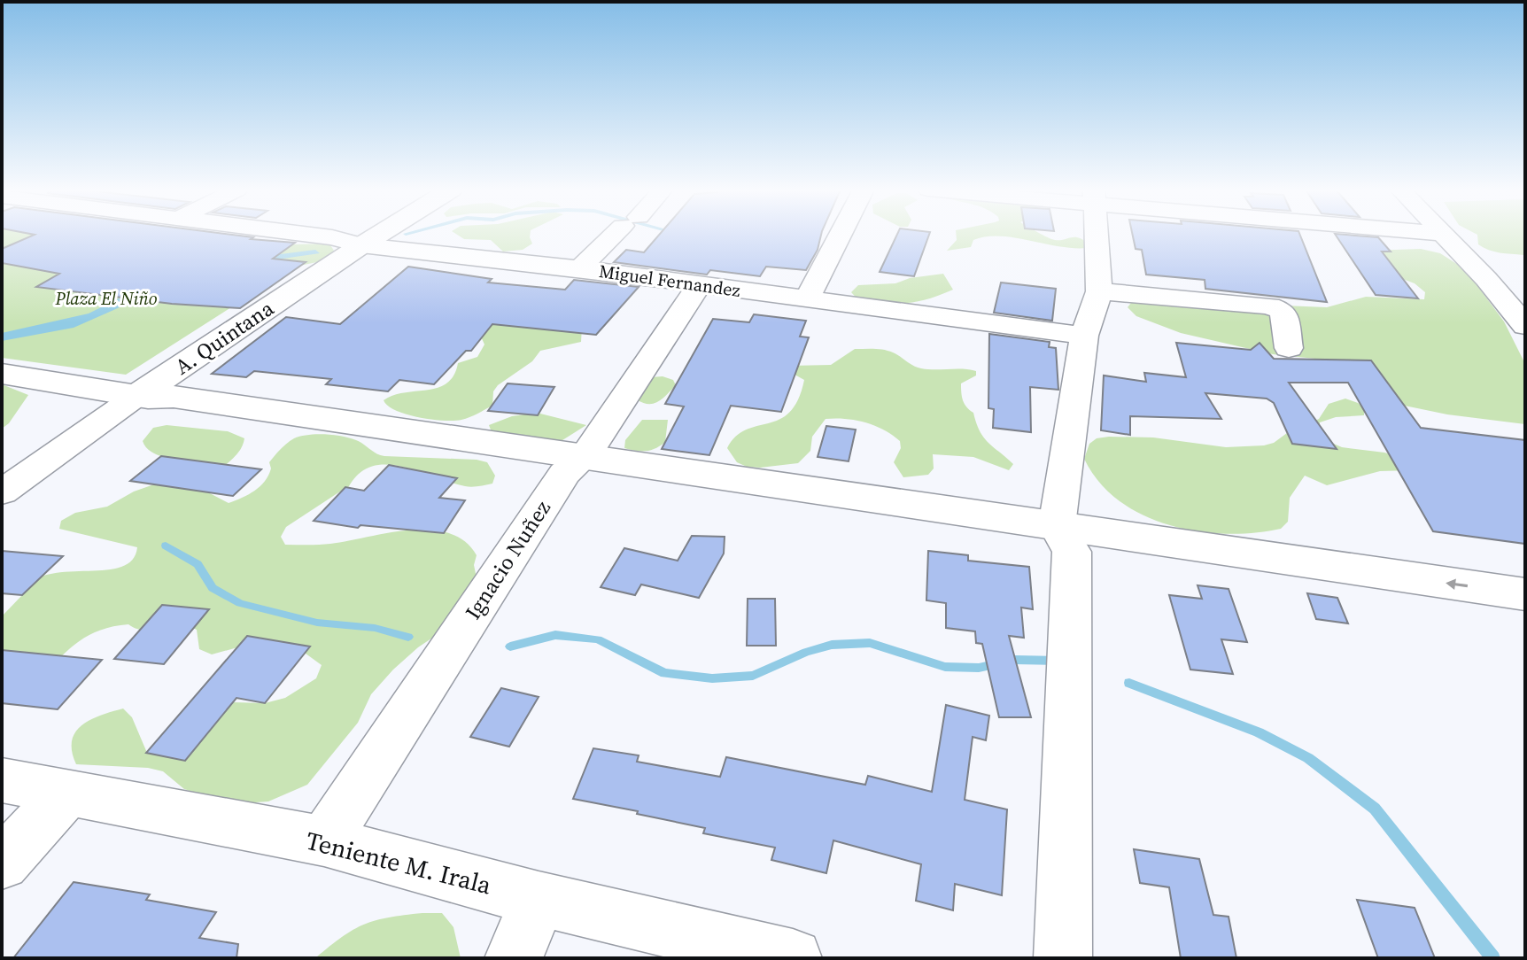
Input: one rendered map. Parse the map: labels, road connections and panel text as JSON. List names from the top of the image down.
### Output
{
  "streets": {
    "street": [
      "Miguel Fernandez",
      "A. Quintana",
      "Ignacio Nuñez",
      "Teniente M. Irala"
    ]
  },
  "crossings": [
    ["Miguel Fernandez", "A. Quintana"],
    ["Miguel Fernandez", "Ignacio Nuñez"],
    ["Ignacio Nuñez", "Teniente M. Irala"]
  ],
  "parks": ["Plaza El Niño"]
}
